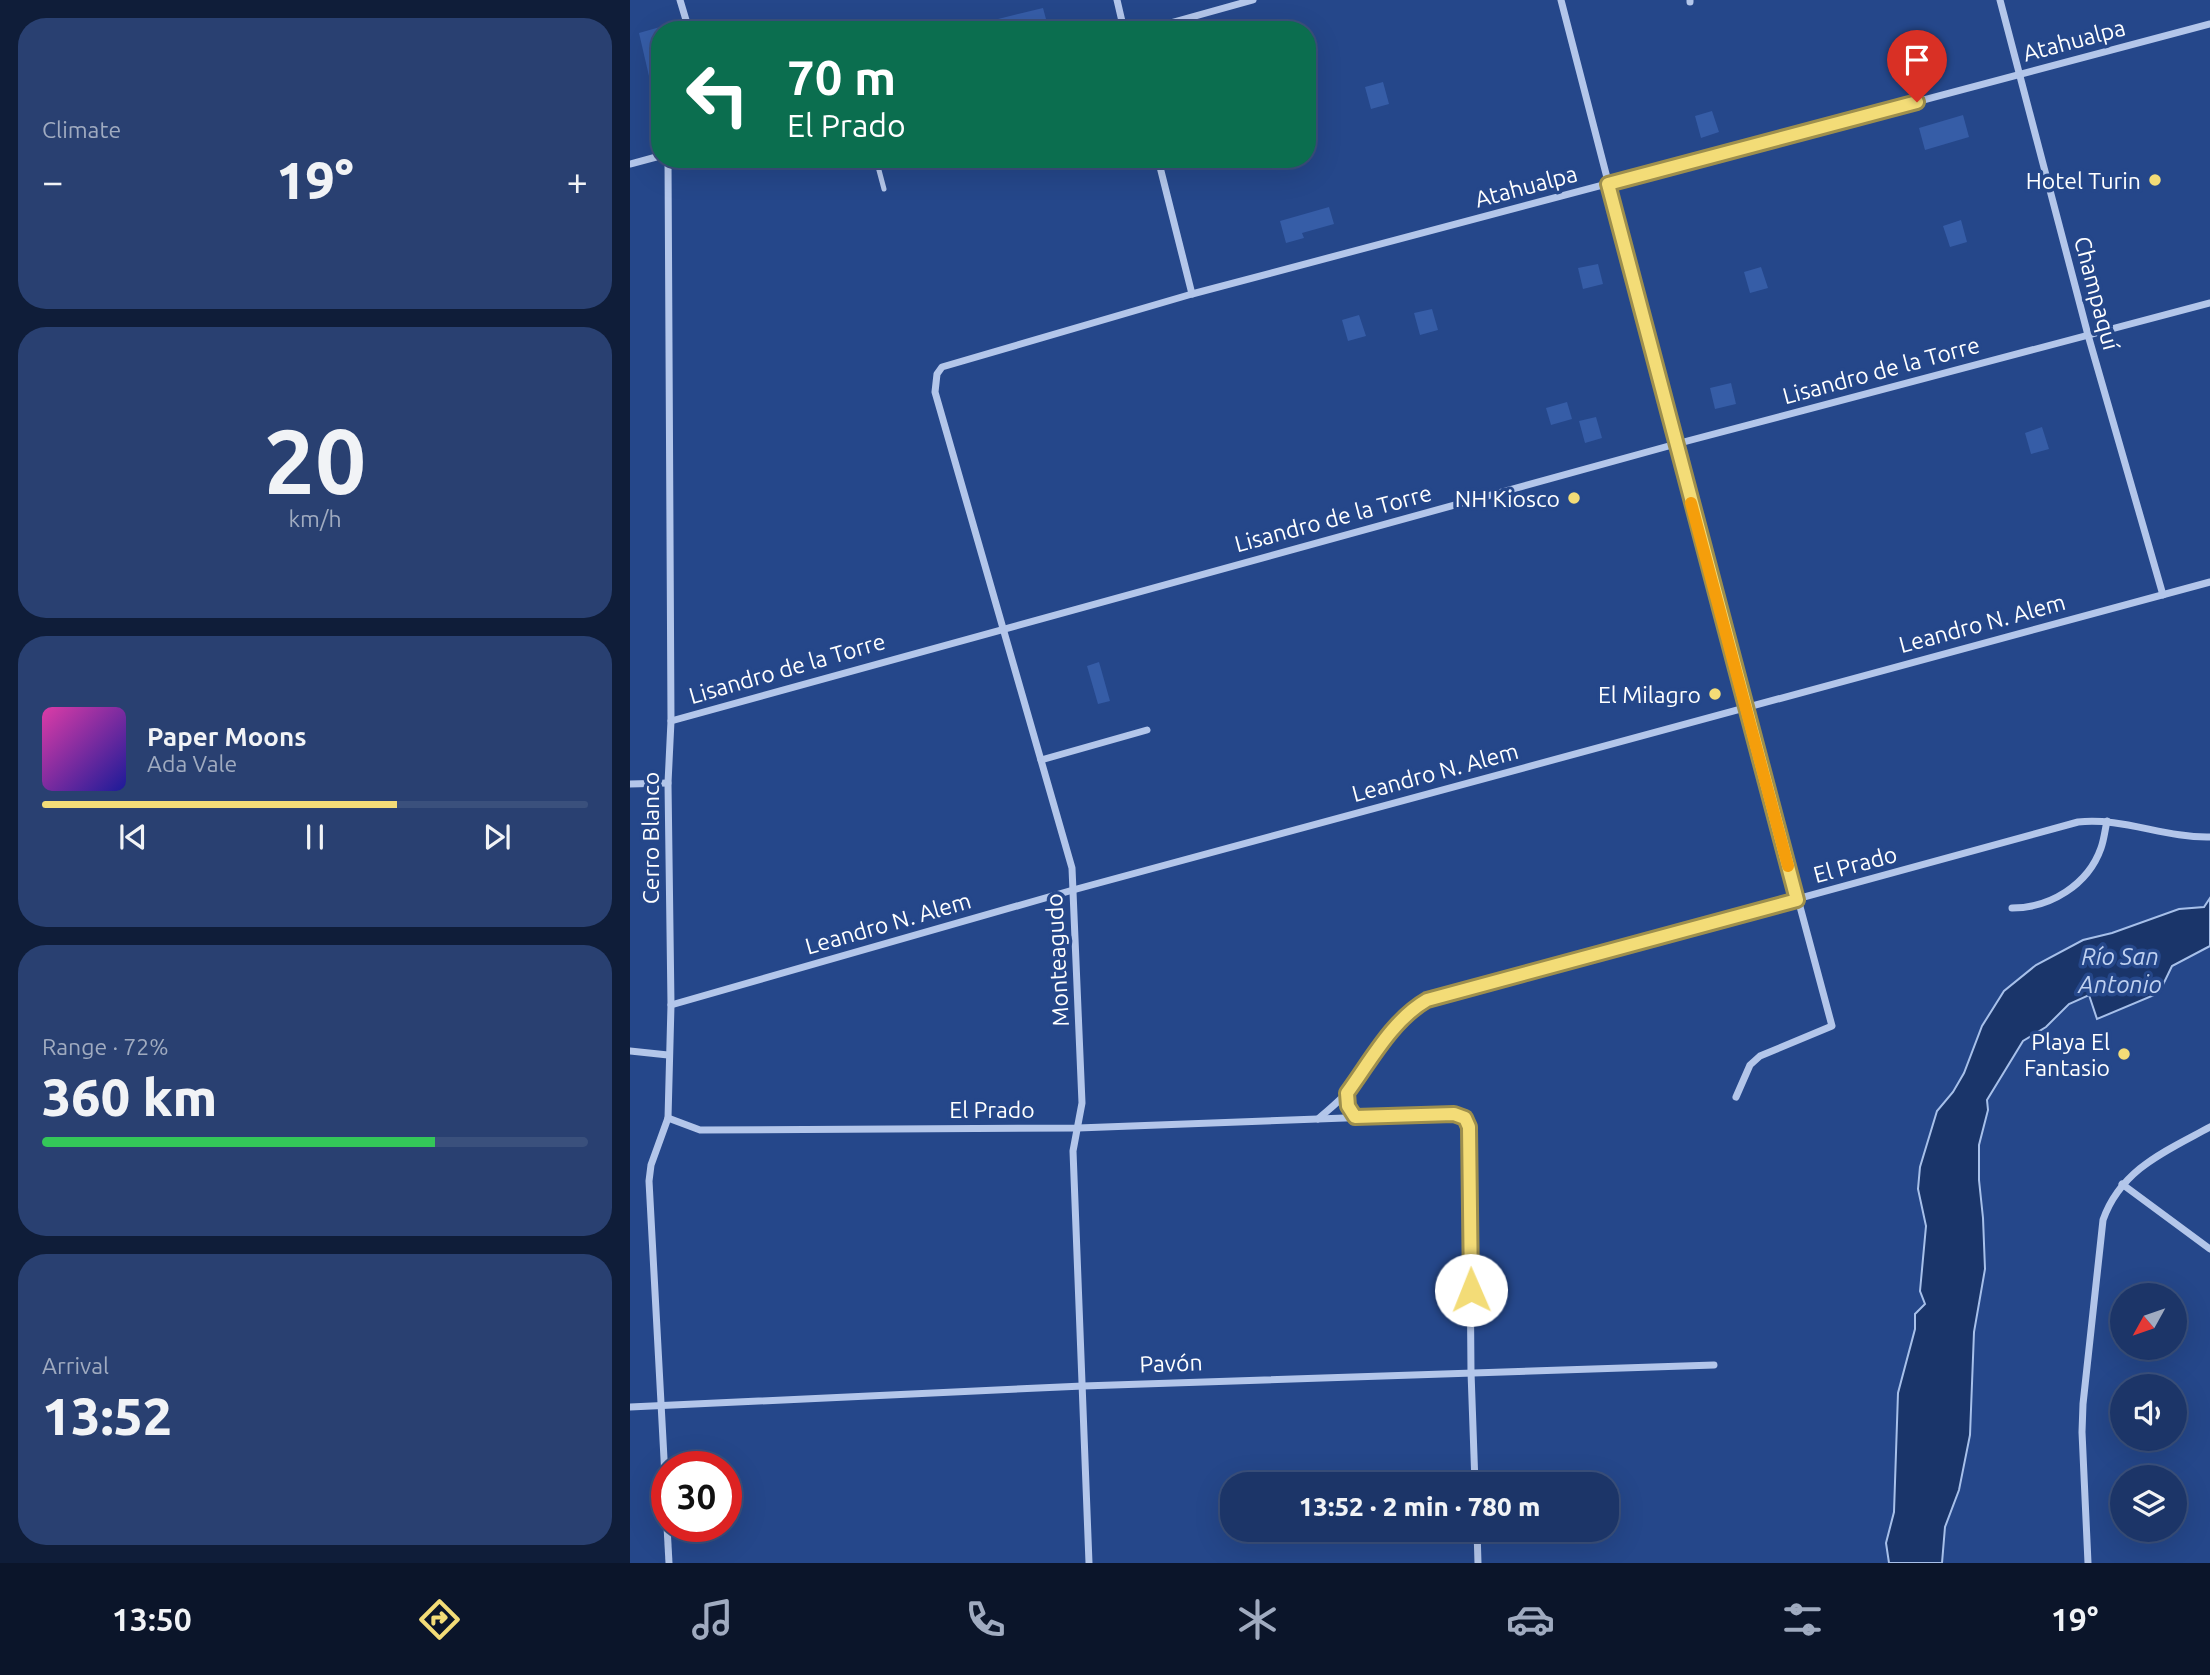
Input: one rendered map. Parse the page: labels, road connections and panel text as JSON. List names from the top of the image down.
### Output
{
  "streets": {
    "street": [
      "Atahualpa",
      "Champaquí",
      "Lisandro de la Torre",
      "Leandro N. Alem",
      "Cerro Blanco",
      "El Prado",
      "Monteagudo",
      "Pavón"
    ]
  },
  "crossings": [
    ["Atahualpa", "Champaquí"],
    ["Atahualpa", "Monteagudo"],
    ["Champaquí", "Lisandro de la Torre"],
    ["Champaquí", "Leandro N. Alem"],
    ["Lisandro de la Torre", "Cerro Blanco"],
    ["Lisandro de la Torre", "Monteagudo"],
    ["Leandro N. Alem", "Cerro Blanco"],
    ["Leandro N. Alem", "Monteagudo"],
    ["Cerro Blanco", "El Prado"],
    ["Cerro Blanco", "Pavón"],
    ["El Prado", "Monteagudo"],
    ["El Prado", "Pavón"],
    ["Monteagudo", "Pavón"]
  ],
  "water": ["Río San Antonio"],
  "places": [
    "Hotel Turin",
    "NH Kiosco",
    "El Milagro",
    "Playa El Fantasio"
  ],
  "north": "bottom left",
  "page": {
    "tile": [
      "Climate",
      ["20", "km/h"],
      ["Range · 72%", "360 km"],
      ["Arrival", "13:52"]
    ],
    "turn": ["70 m", "El Prado"],
    "heat": ["−", "19°", "+"],
    "song": ["Paper Moons", "Ada Vale"],
    "limit": "30",
    "trip": "13:52 · 2 min · 780 m",
    "tabs": ["13:50", "19°"]
  }
}
